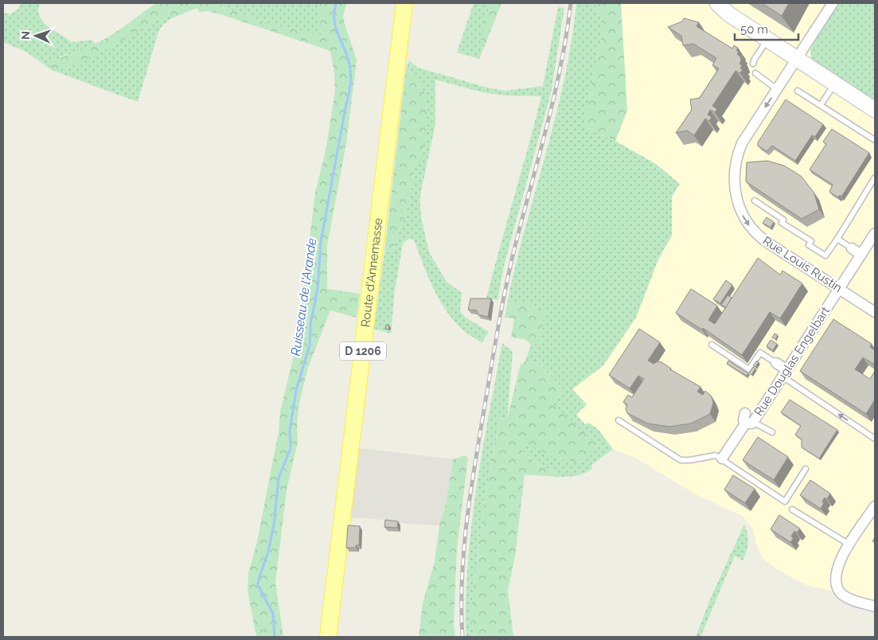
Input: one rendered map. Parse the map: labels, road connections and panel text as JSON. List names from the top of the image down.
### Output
{
  "streets": {
    "main road": ["Route d'Annemasse", "D 1206"],
    "street": ["Rue Louis Rustin", "Rue Douglas Engelbart"]
  },
  "crossings": [
    ["Rue Louis Rustin", "Rue Douglas Engelbart"]
  ],
  "one_way": ["Rue Louis Rustin"],
  "water": ["Ruisseau de l'Arande"],
  "scale_bar": "50 m",
  "north": "left"
}
